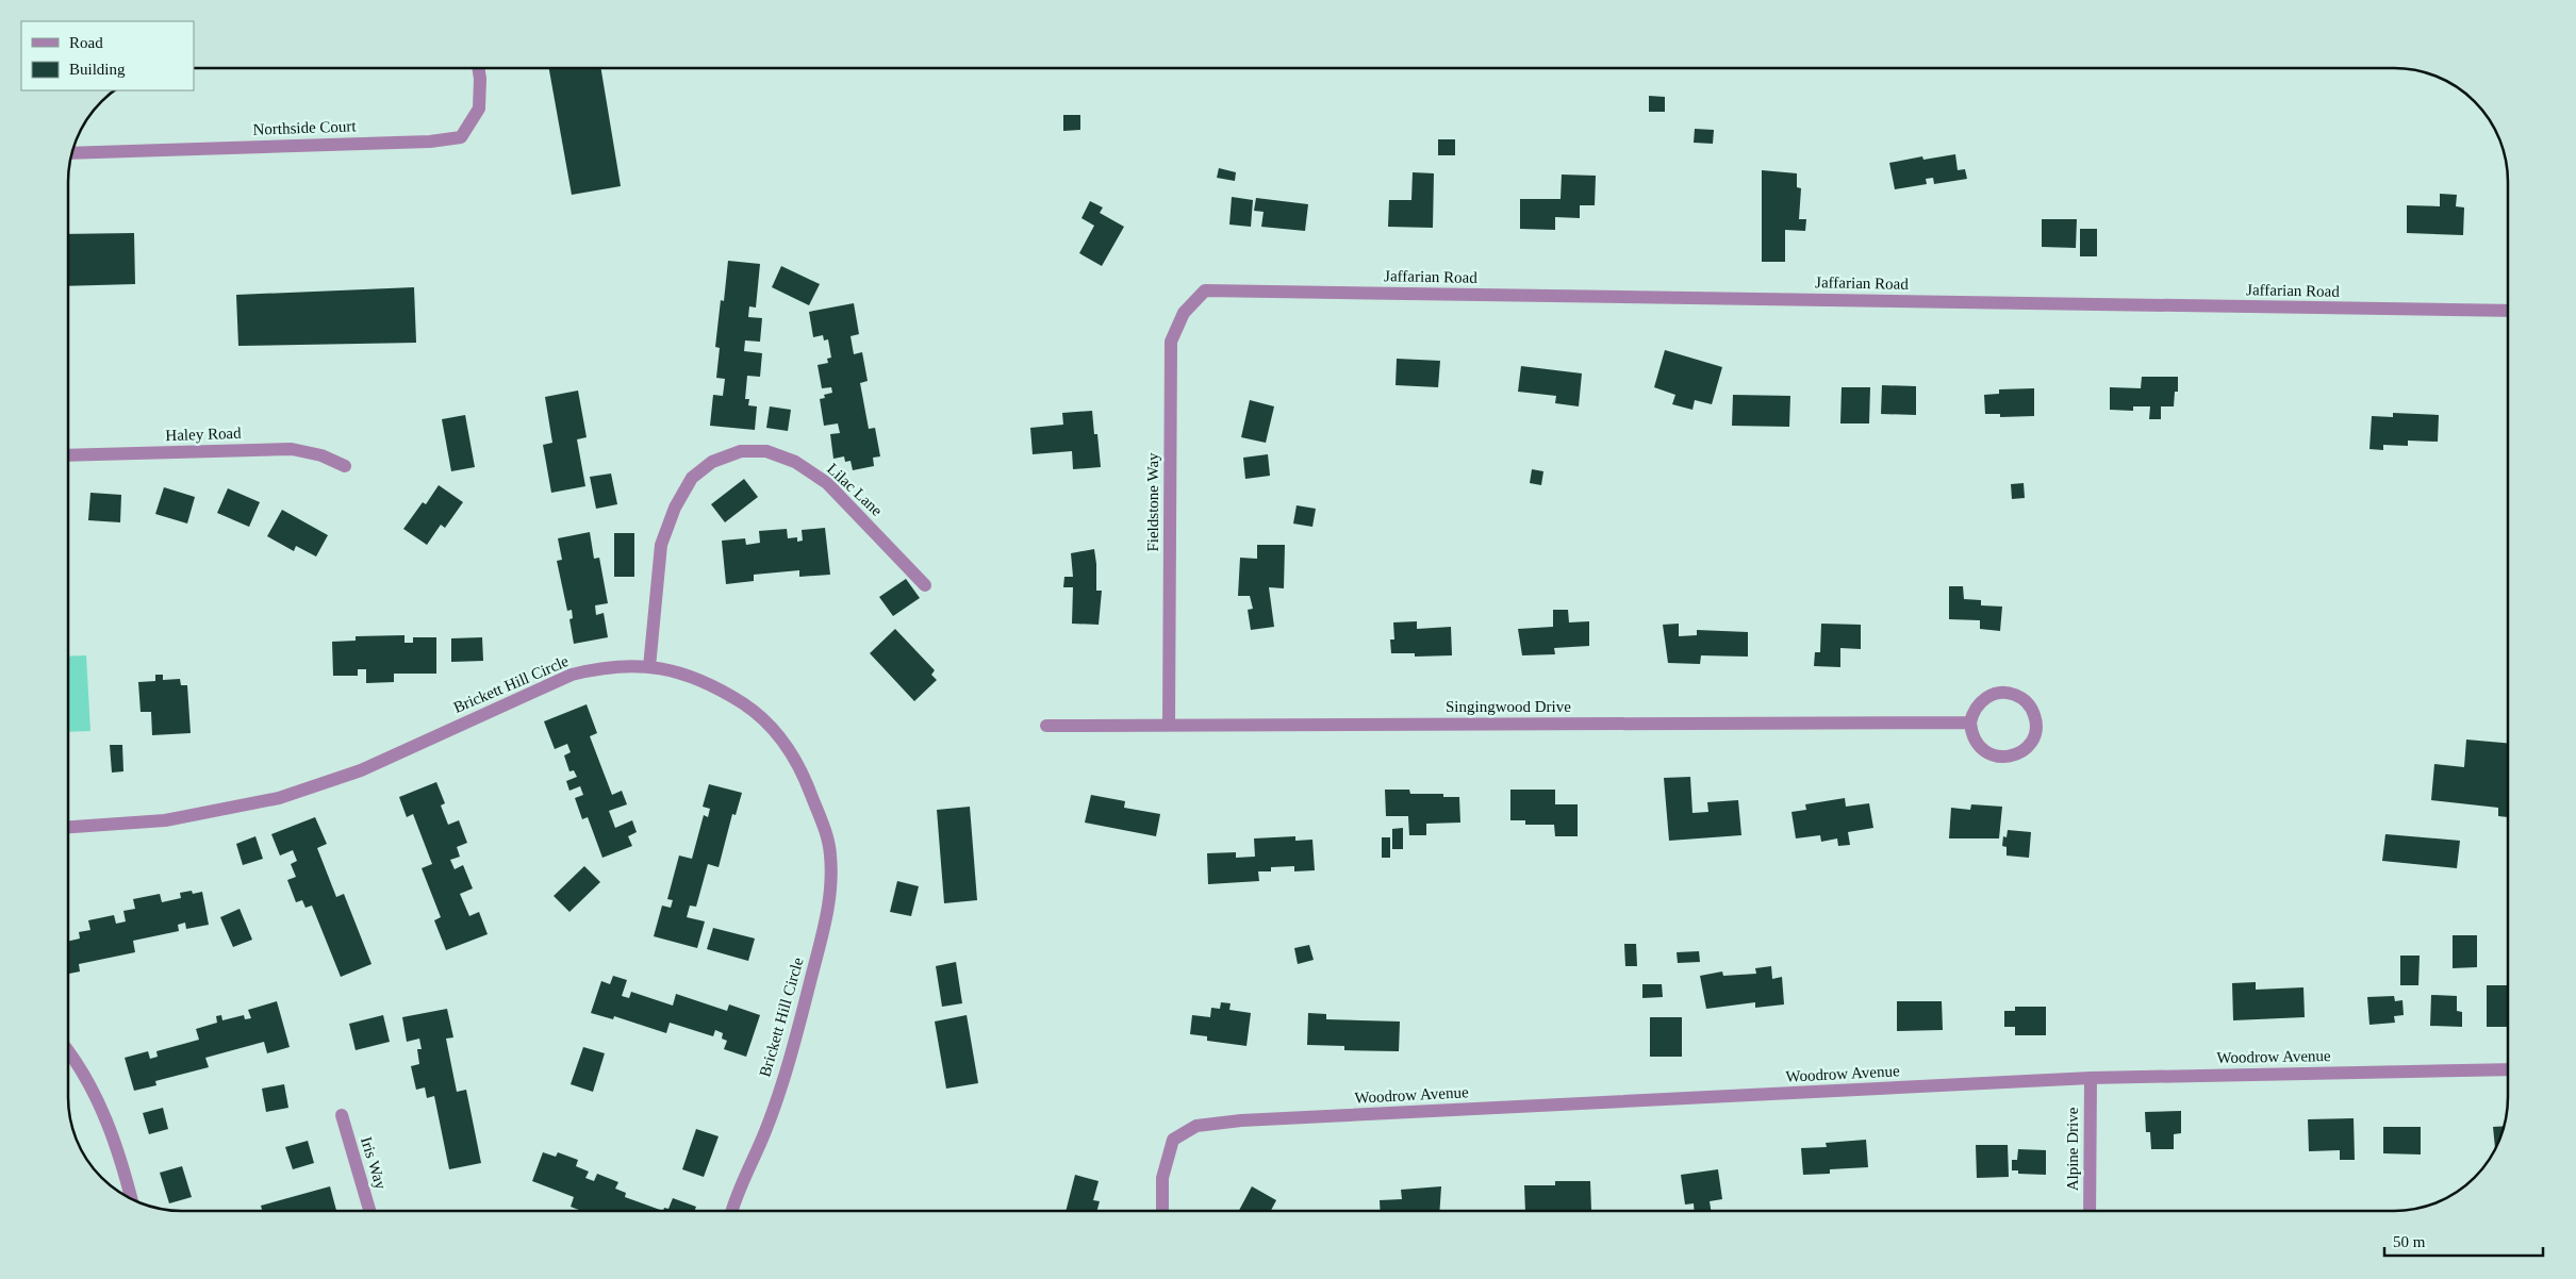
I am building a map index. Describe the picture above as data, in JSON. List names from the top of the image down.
{
  "streets": {
    "street": [
      "Northside Court",
      "Jaffarian Road",
      "Haley Road",
      "Lilac Lane",
      "Fieldstone Way",
      "Brickett Hill Circle",
      "Singingwood Drive",
      "Woodrow Avenue",
      "Alpine Drive",
      "Iris Way"
    ]
  },
  "crossings": [
    ["Jaffarian Road", "Fieldstone Way"],
    ["Lilac Lane", "Brickett Hill Circle"],
    ["Fieldstone Way", "Singingwood Drive"],
    ["Woodrow Avenue", "Alpine Drive"]
  ],
  "legend": ["Road", "Building"],
  "scale_bar": "50 m"
}
